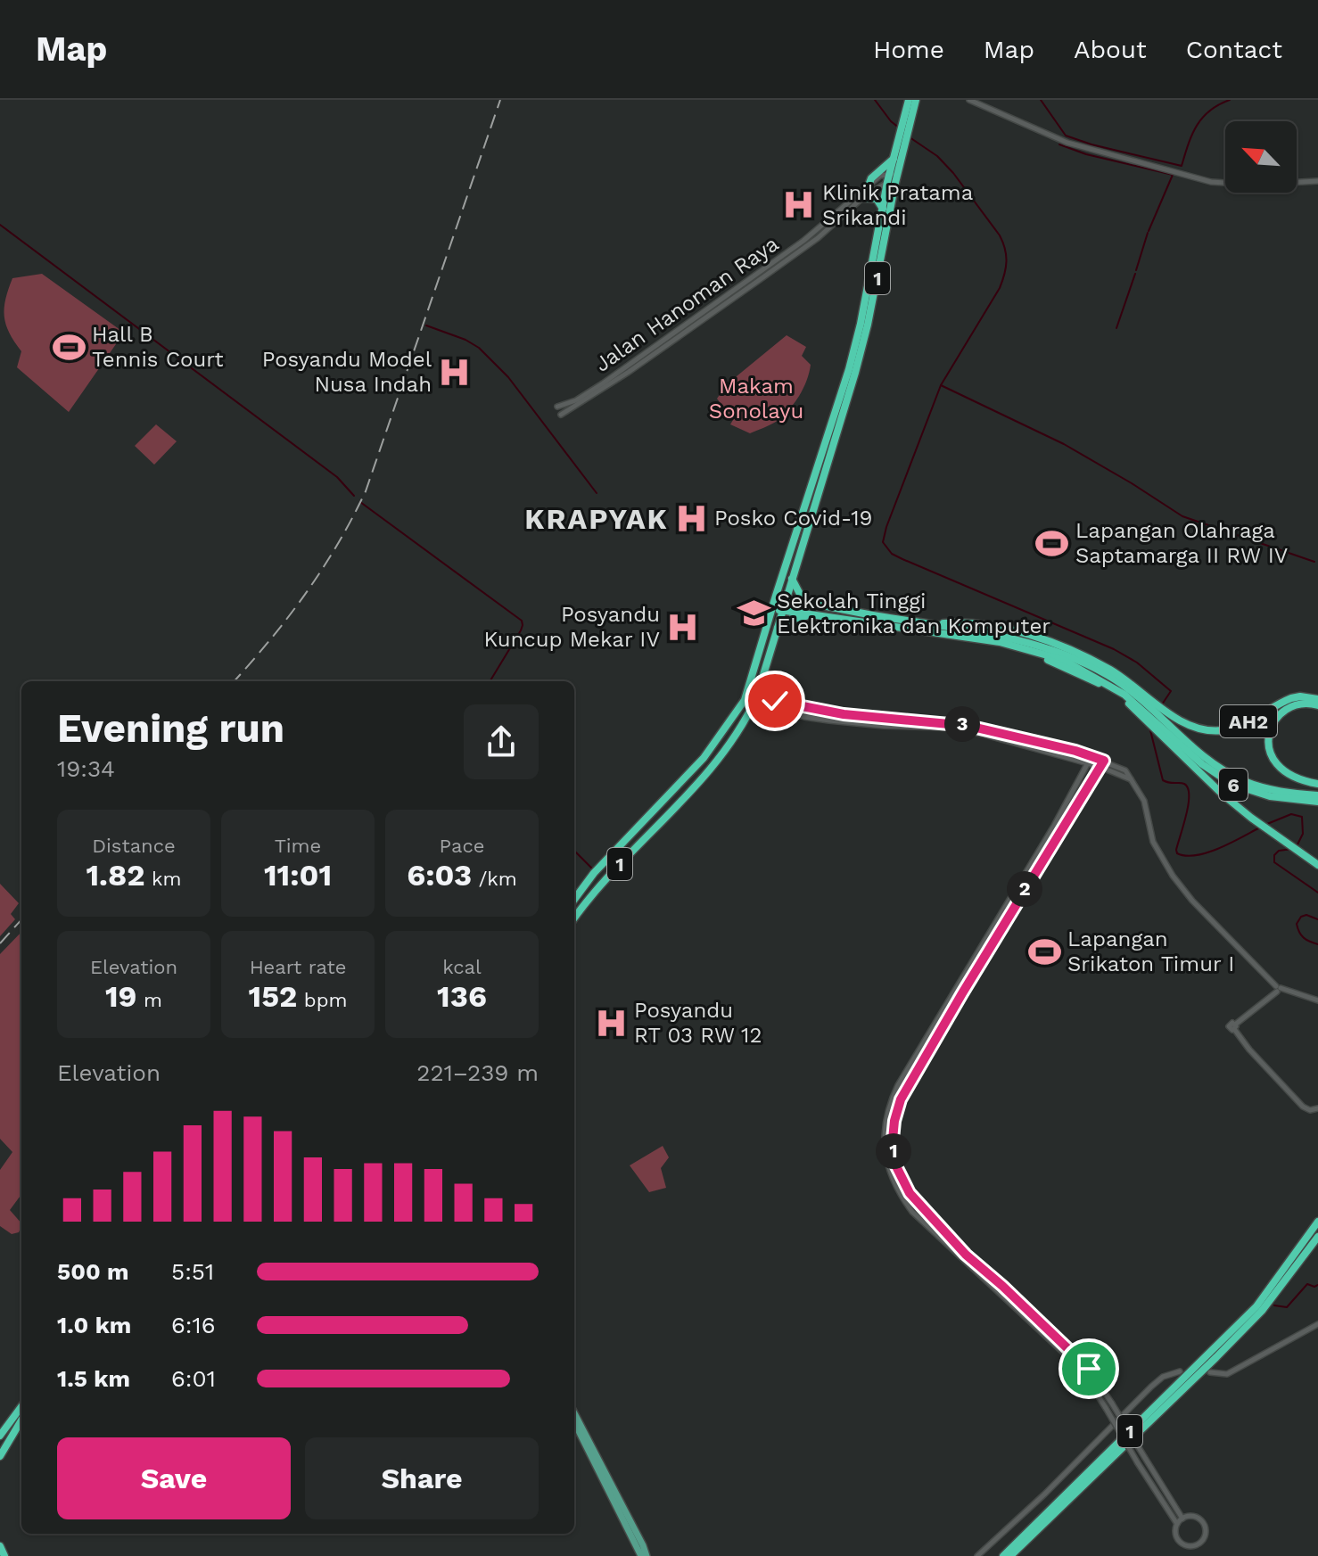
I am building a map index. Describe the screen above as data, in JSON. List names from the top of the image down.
{
  "streets": {
    "highway": ["1", "AH2", "6"],
    "street": ["Jalan Hanoman Raya"]
  },
  "crossings": [
    ["1", "Jalan Hanoman Raya"],
    ["1", "6"],
    ["AH2", "6"]
  ],
  "districts": ["KRAPYAK"],
  "parks": ["Makam Sonolayu"],
  "places": {
    "hospital": [
      "Klinik Pratama Srikandi",
      "Posyandu Model Nusa Indah",
      "Posko Covid-19",
      "Posyandu Kuncup Mekar IV",
      "Posyandu RT 03 RW 12"
    ],
    "sports": ["Hall B Tennis Court", "Lapangan Olahraga Saptamarga II RW IV", "Lapangan Srikaton Timur I"],
    "school or university": ["Sekolah Tinggi Elektronika dan Komputer"]
  },
  "north": "top left",
  "page": {
    "header": "Map",
    "nav": [
      "Home",
      "Map",
      "About",
      "Contact"
    ],
    "heading": ["Evening run", "19:34"],
    "pins": ["3", "2", "1"],
    "stats": [
      ["Distance", "1.82 km"],
      ["Time", "11:01"],
      ["Pace", "6:03 /km"],
      ["Elevation", "19 m"],
      ["Heart rate", "152 bpm"],
      ["kcal", "136"]
    ],
    "chart": ["Elevation", "221–239 m"],
    "list": [
      {
        "name": "500 m",
        "note": "5:51"
      },
      {
        "name": "1.0 km",
        "note": "6:16"
      },
      {
        "name": "1.5 km",
        "note": "6:01"
      }
    ],
    "buttons": ["Save", "Share"]
  }
}
